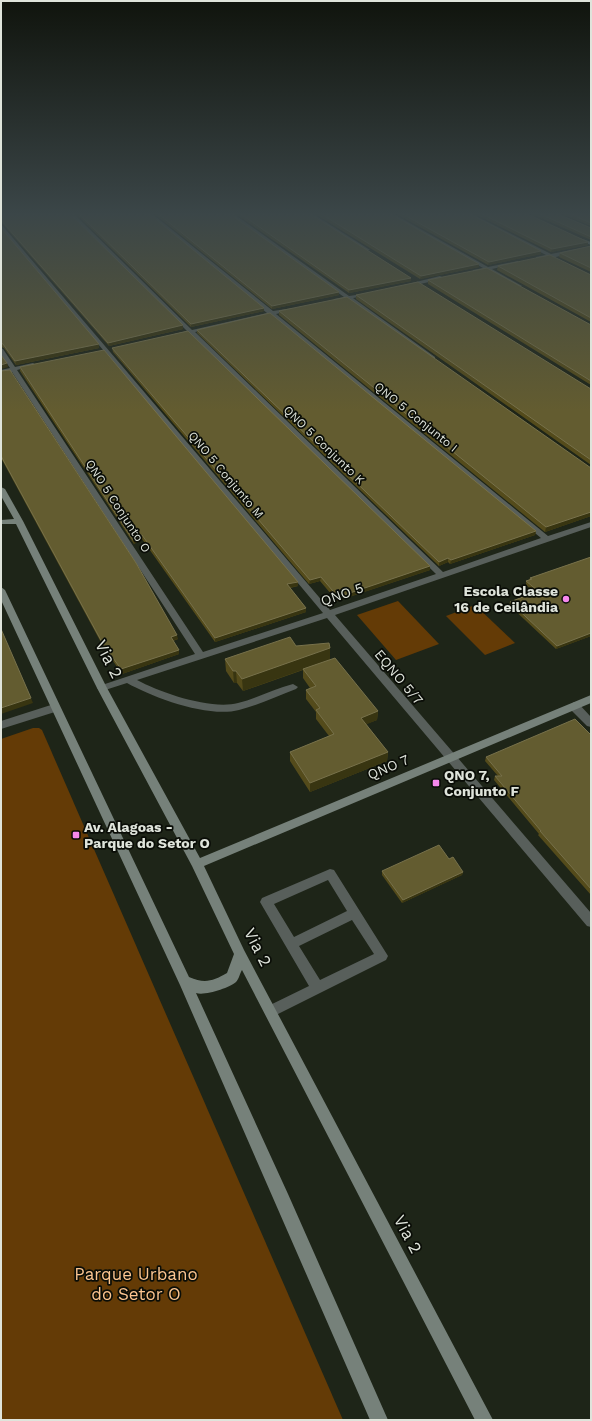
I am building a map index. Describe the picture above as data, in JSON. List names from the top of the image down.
{
  "streets": {
    "main road": ["Via 2", "QNO 7"],
    "street": [
      "QNO 5 Conjunto I",
      "QNO 5 Conjunto K",
      "QNO 5 Conjunto M",
      "QNO 5 Conjunto O",
      "QNO 5",
      "EQNO 5/7"
    ]
  },
  "crossings": [
    ["QNO 5 Conjunto I", "QNO 5"],
    ["QNO 5 Conjunto K", "QNO 5"],
    ["QNO 5 Conjunto M", "QNO 5"],
    ["QNO 5 Conjunto M", "EQNO 5/7"],
    ["QNO 5 Conjunto O", "QNO 5"],
    ["QNO 5", "Via 2"],
    ["QNO 5", "EQNO 5/7"],
    ["Via 2", "QNO 7"],
    ["EQNO 5/7", "QNO 7"]
  ],
  "parks": ["Parque Urbano do Setor O"],
  "places": {
    "other": ["Escola Classe 16 de Ceilândia"],
    "transit": ["QNO 7, Conjunto F", "Av. Alagoas - Parque do Setor O"]
  }
}
